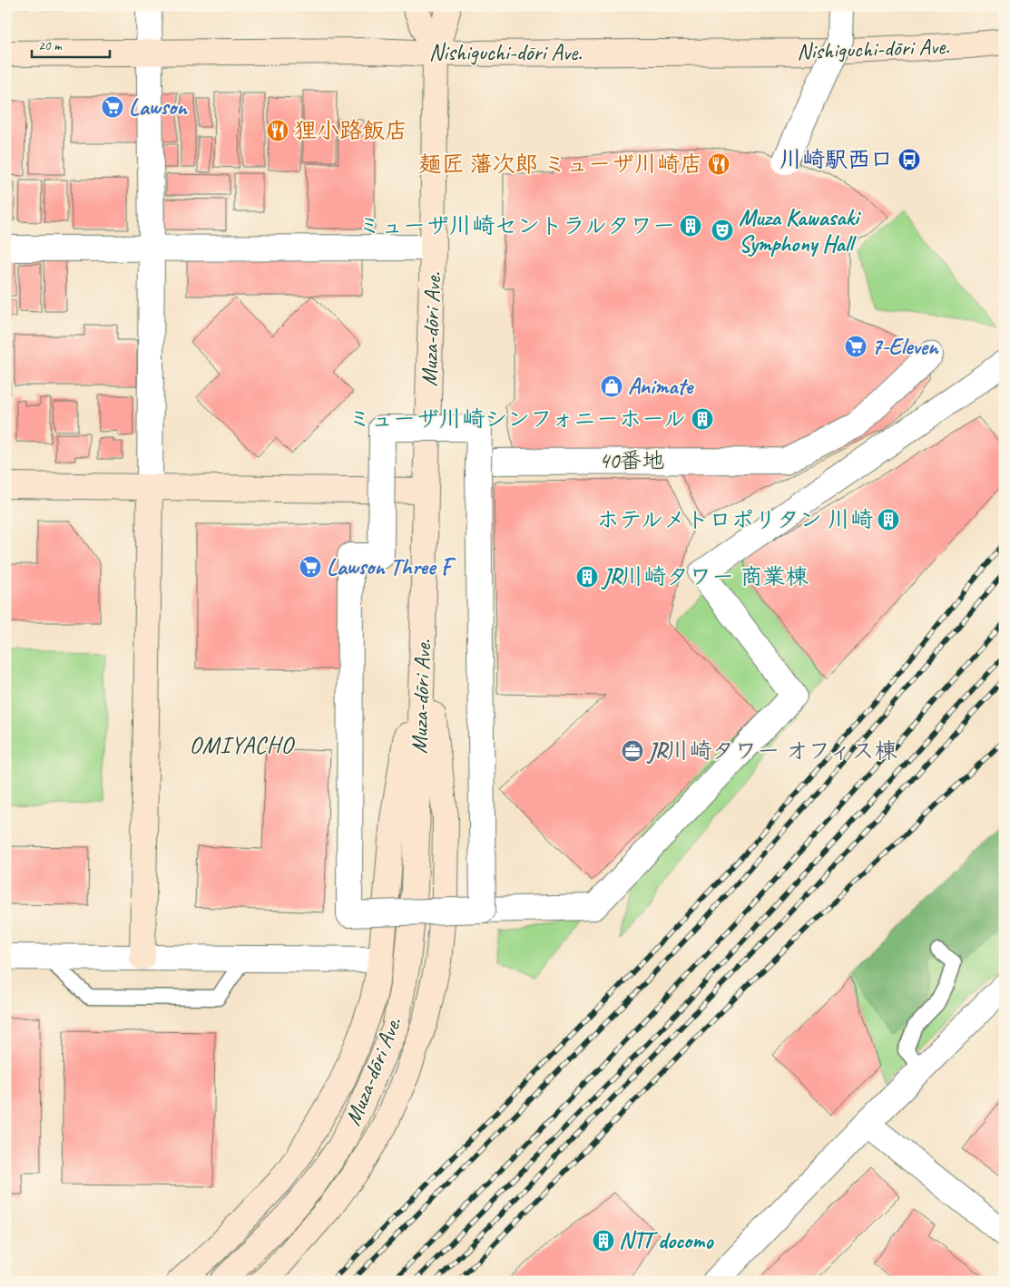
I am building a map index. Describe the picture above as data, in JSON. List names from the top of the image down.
{
  "streets": {
    "street": ["Nishiguchi-dōri Ave.", "Muza-dōri Ave.", "40番地"]
  },
  "crossings": [
    ["Nishiguchi-dōri Ave.", "Muza-dōri Ave."]
  ],
  "districts": ["OMIYACHO"],
  "places": {
    "supermarket": ["Lawson", "7-Eleven", "Lawson Three F"],
    "restaurant": ["狸小路飯店", "麺匠 藩次郎 ミューザ川崎店"],
    "bus stop": ["川崎駅西口"],
    "building": [
      "ミューザ川崎セントラルタワー",
      "ミューザ川崎シンフォニーホール",
      "ホテルメトロポリタン 川崎",
      "JR川崎タワー 商業棟",
      "NTT docomo"
    ],
    "theatre": ["Muza Kawasaki Symphony Hall"],
    "shop": ["Animate"],
    "office": ["JR川崎タワー オフィス棟"]
  },
  "scale_bar": "20 m"
}
